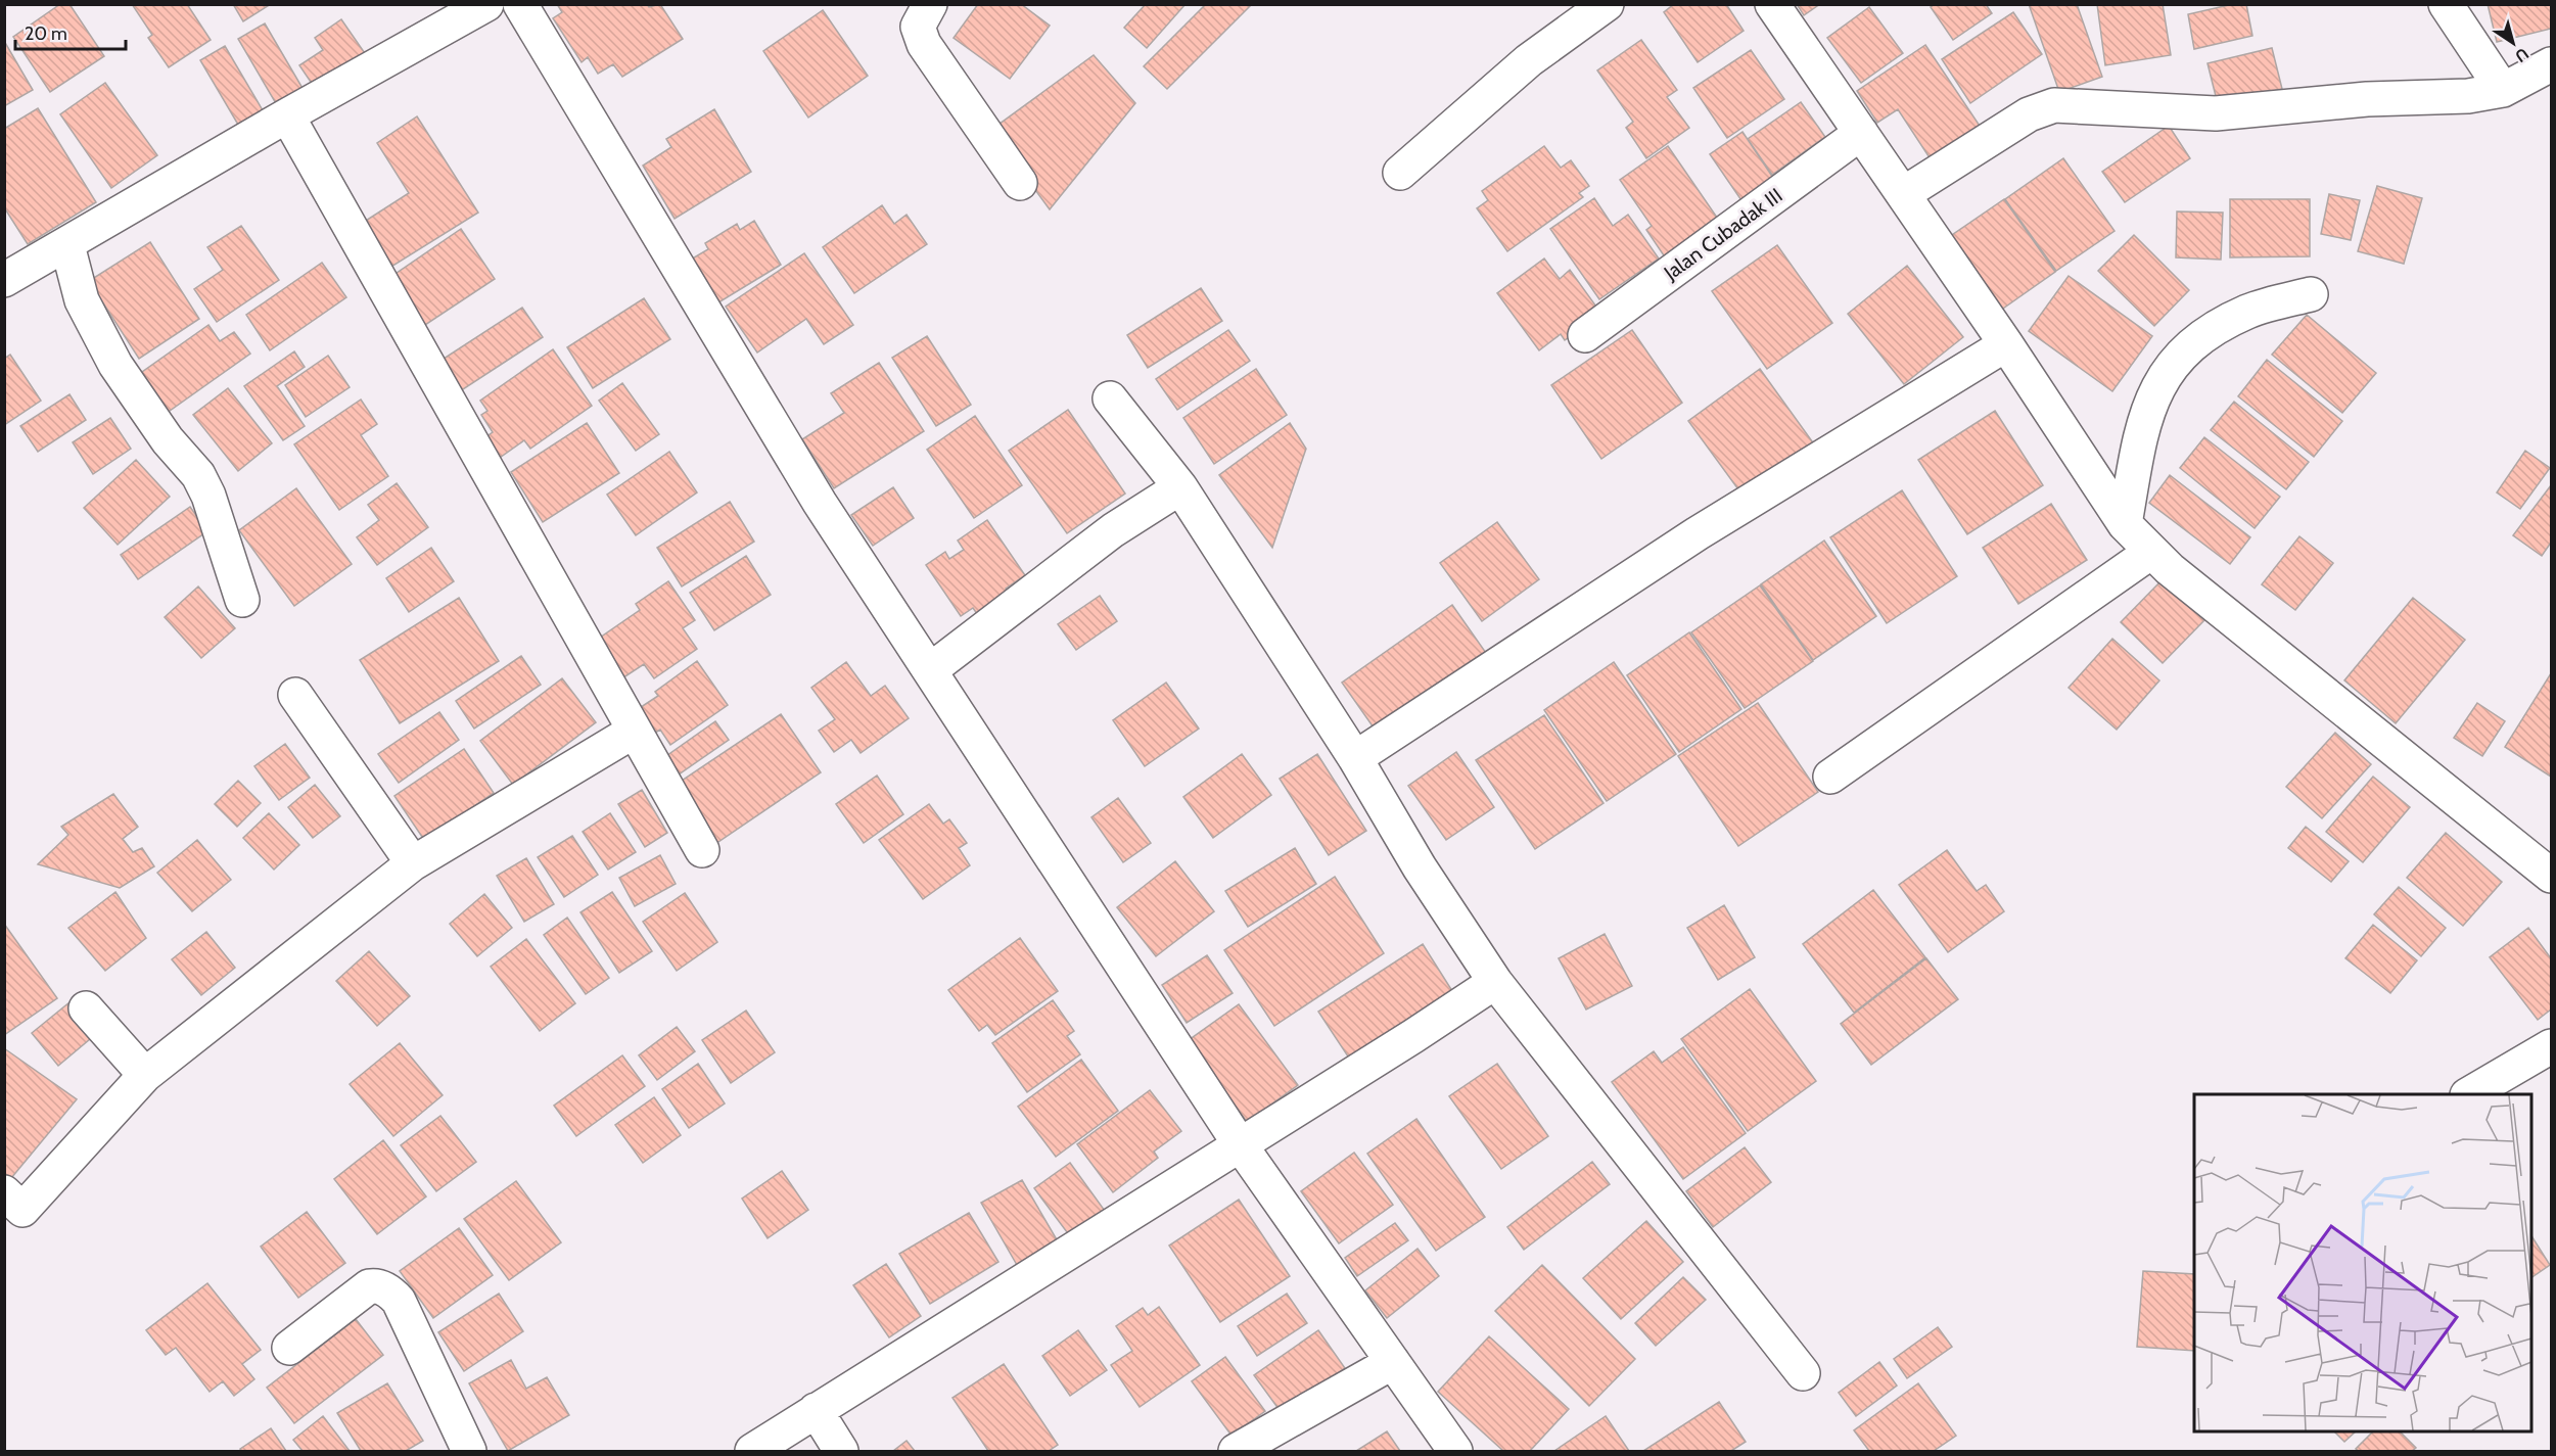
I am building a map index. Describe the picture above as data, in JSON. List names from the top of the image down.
{
  "streets": {
    "street": ["Jalan Cubadak III"]
  },
  "scale_bar": "20 m",
  "north": "bottom right"
}
